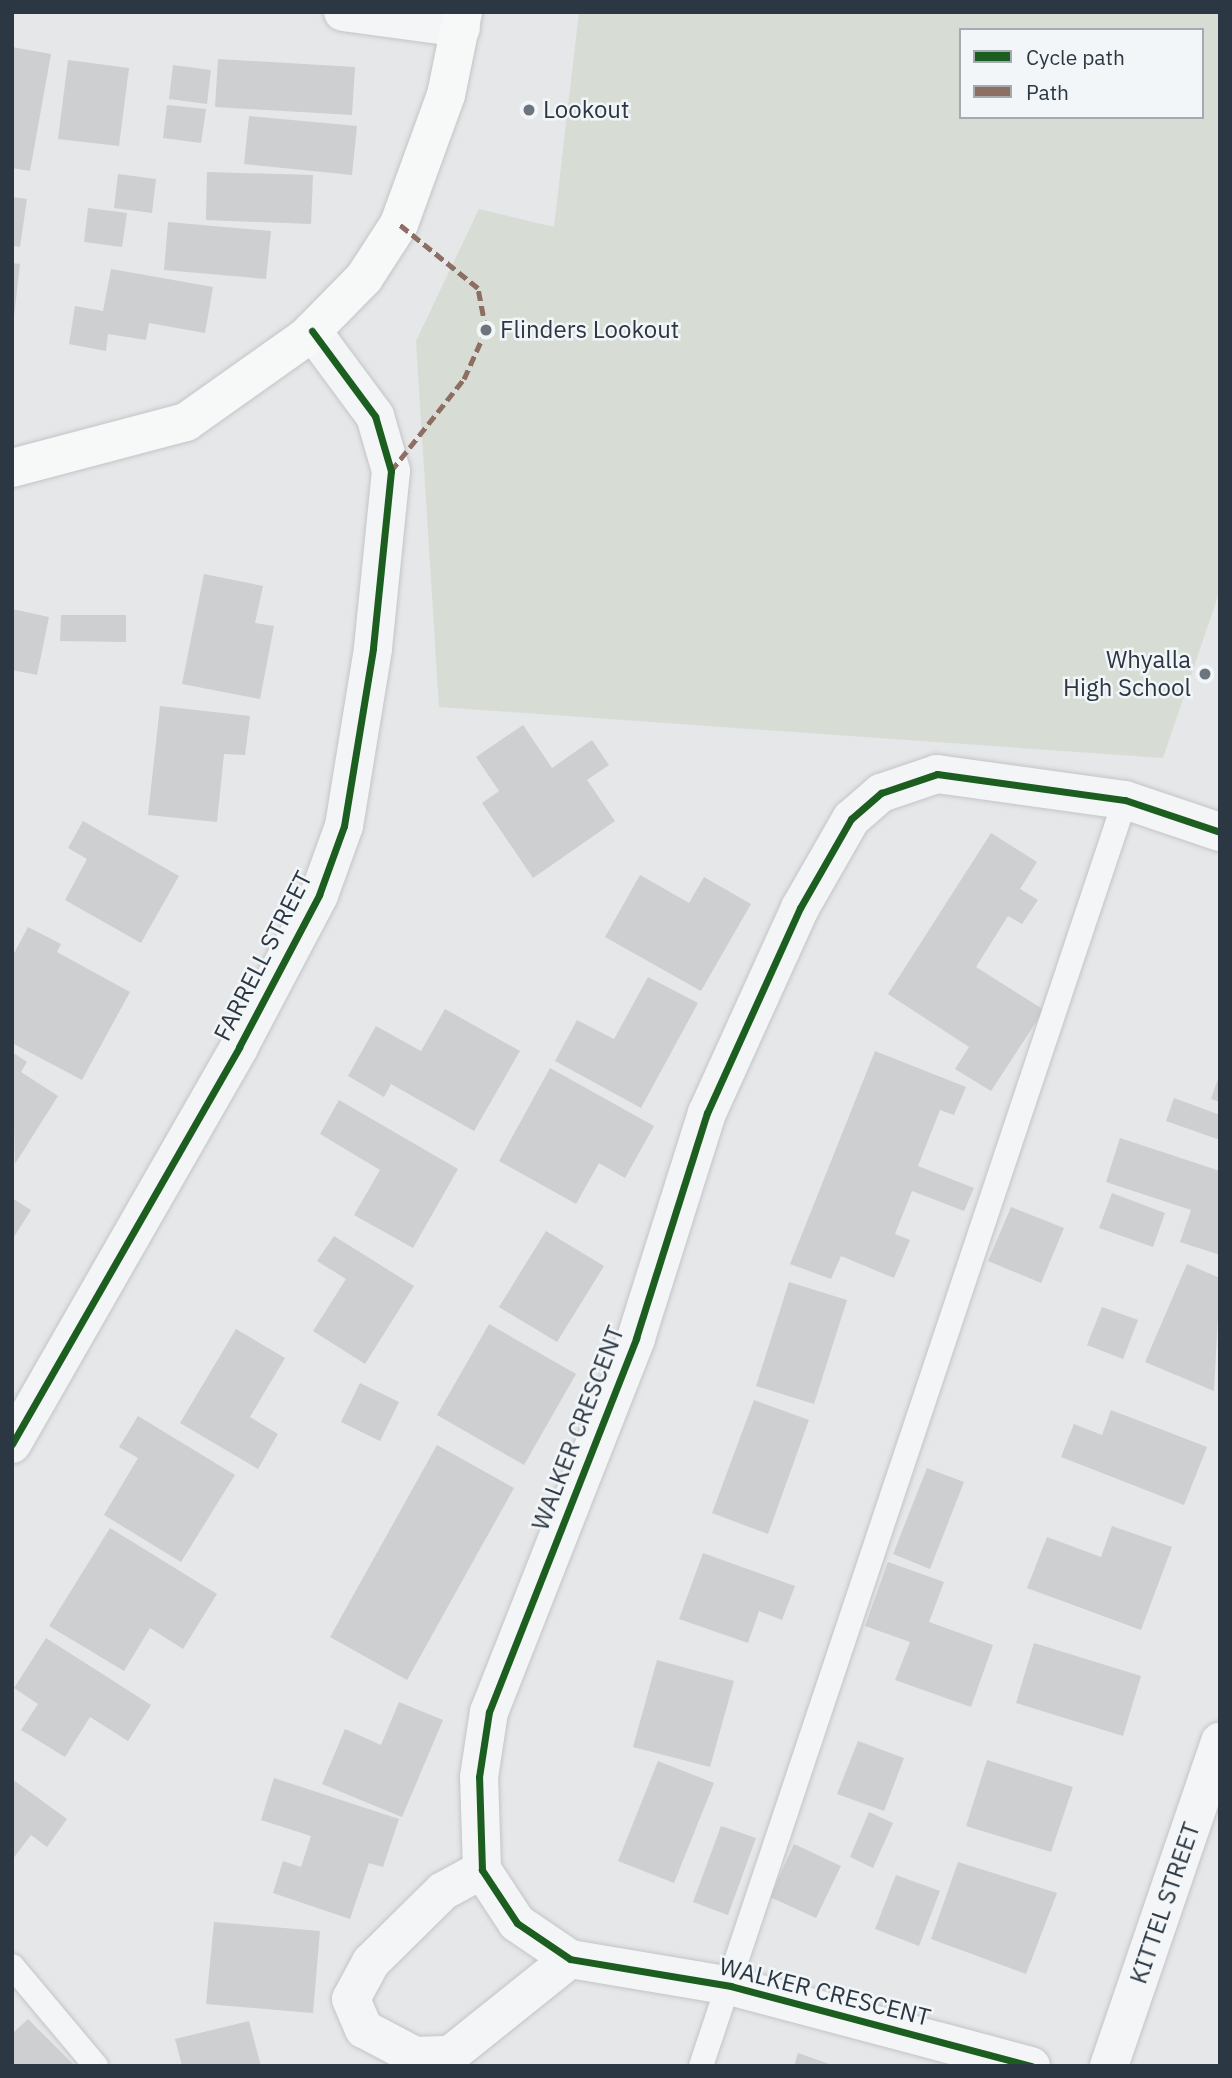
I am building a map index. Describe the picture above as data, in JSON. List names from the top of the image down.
{
  "streets": {
    "street": ["FARRELL STREET", "WALKER CRESCENT", "KITTEL STREET"]
  },
  "places": ["Lookout", "Flinders Lookout", "Whyalla High School"],
  "legend": ["Cycle path", "Path"]
}
